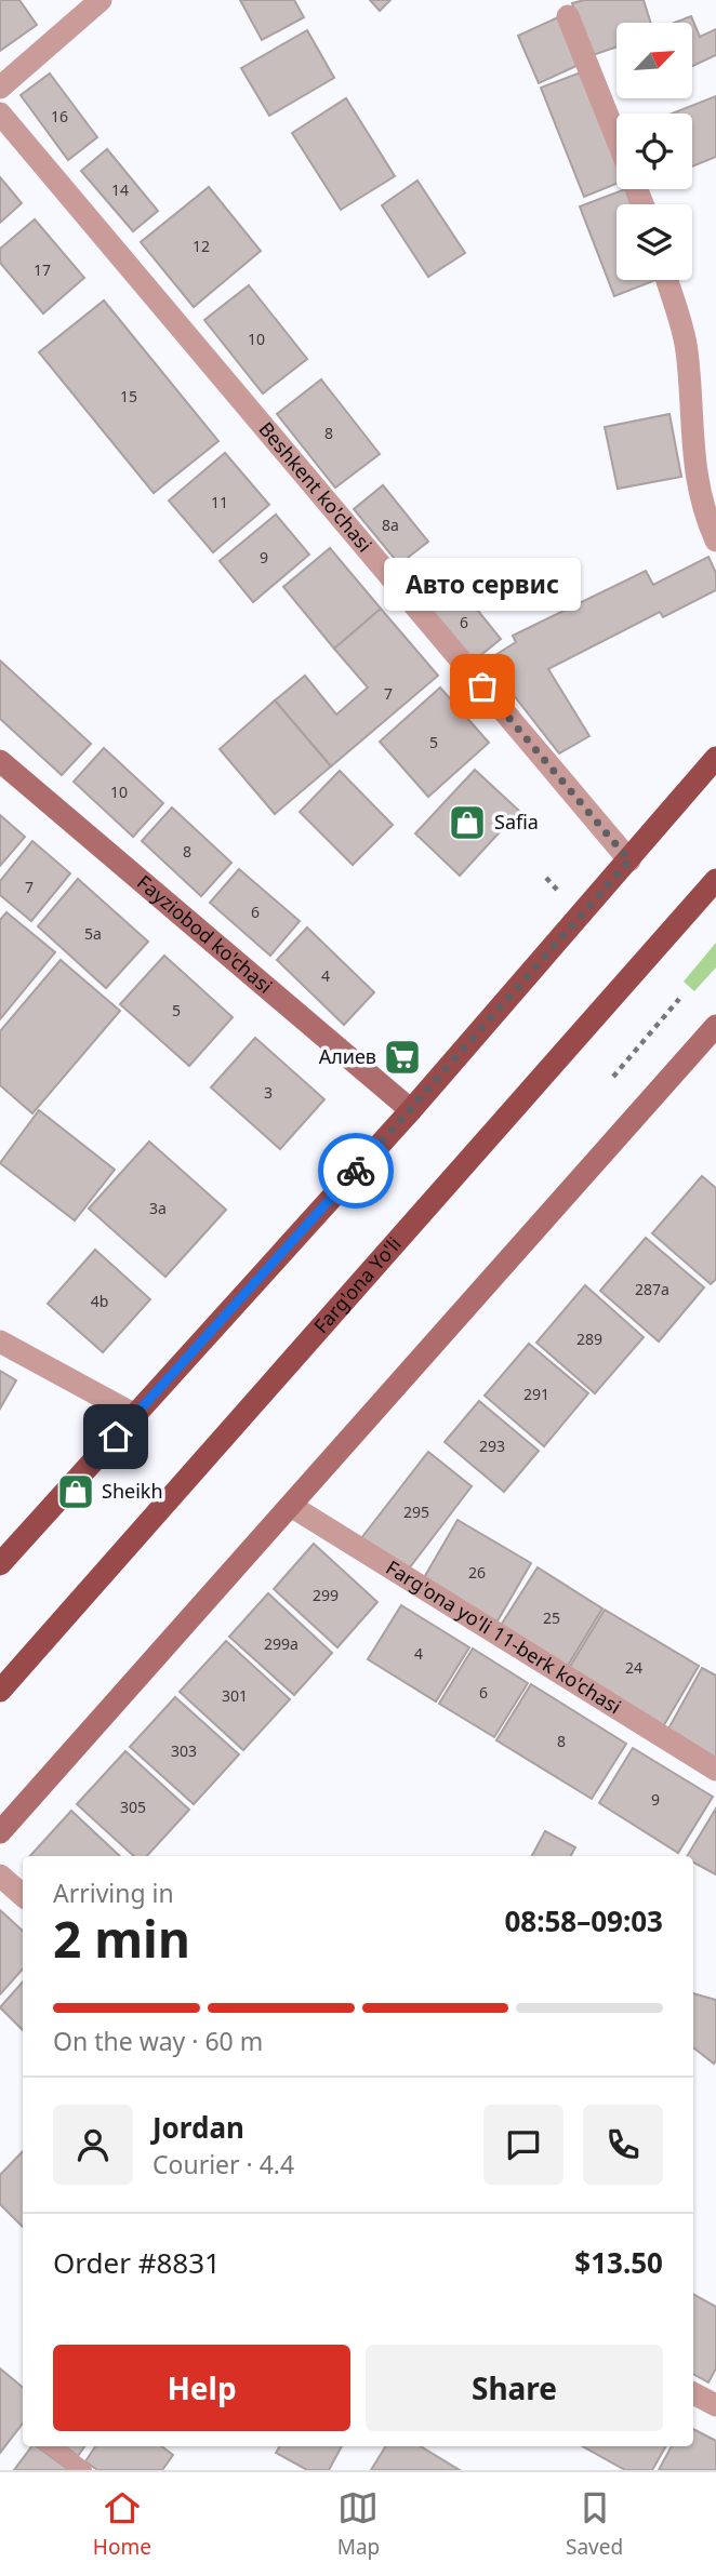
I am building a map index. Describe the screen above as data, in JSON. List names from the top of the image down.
{
  "streets": {
    "main road": ["Farg'ona Yo'li"],
    "street": ["Beshkent ko'chasi", "Fayziobod ko'chasi", "Farg'ona yo'li 11-berk ko'chasi"]
  },
  "places": {
    "other": ["Авто сервис"],
    "shop": ["Safia", "Sheikh"],
    "supermarket": ["Алиев"]
  },
  "house_numbers": [
    "16",
    "14",
    "12",
    "17",
    "10",
    "15",
    "8",
    "11",
    "8a",
    "9",
    "6",
    "7",
    "5",
    "10",
    "8",
    "7",
    "6",
    "5a",
    "4",
    "5",
    "3",
    "3a",
    "287a",
    "4b",
    "289",
    "291",
    "293",
    "295",
    "26",
    "299",
    "25",
    "299a",
    "4",
    "24",
    "6",
    "301",
    "8",
    "303",
    "9",
    "305"
  ],
  "north": "top right",
  "page": {
    "bubble": "Авто сервис",
    "heading": ["2 min", "Arriving in", "08:58–09:03"],
    "panel": [
      "Jordan",
      "Courier · 4.4",
      "Order #8831",
      "$13.50"
    ],
    "bar": "On the way · 60 m",
    "buttons": ["Help", "Share"],
    "tabs": ["Home", "Map", "Saved"]
  }
}
